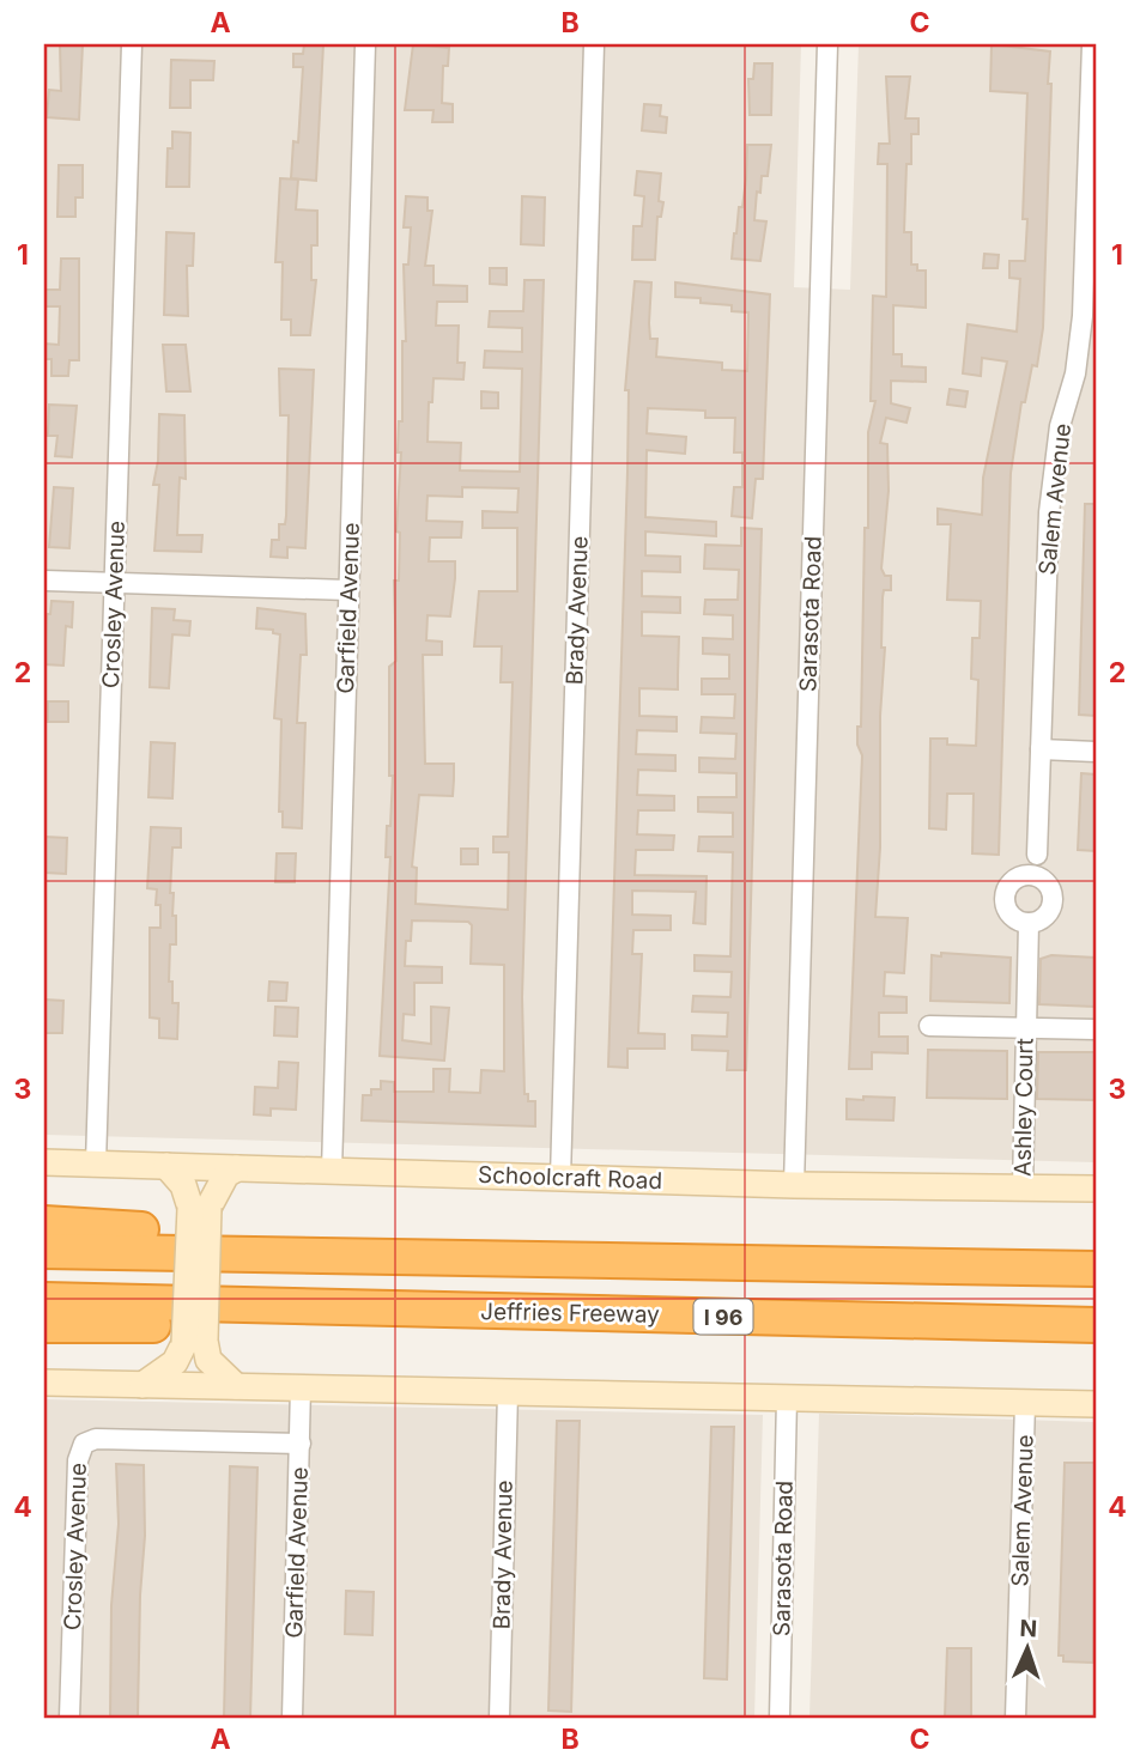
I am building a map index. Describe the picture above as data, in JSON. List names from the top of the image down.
{
  "streets": {
    "highway": ["Jeffries Freeway", "I 96"],
    "main road": ["Schoolcraft Road"],
    "street": [
      "Salem Avenue",
      "Crosley Avenue",
      "Garfield Avenue",
      "Brady Avenue",
      "Sarasota Road",
      "Ashley Court"
    ]
  },
  "crossings": [
    ["Crosley Avenue", "Garfield Avenue"],
    ["Crosley Avenue", "Schoolcraft Road"],
    ["Garfield Avenue", "Schoolcraft Road"],
    ["Brady Avenue", "Schoolcraft Road"],
    ["Sarasota Road", "Schoolcraft Road"],
    ["Ashley Court", "Schoolcraft Road"]
  ],
  "north": "top",
  "grid": {
    "columns": ["A", "B", "C"],
    "rows": [
      "1",
      "2",
      "3",
      "4"
    ]
  }
}
